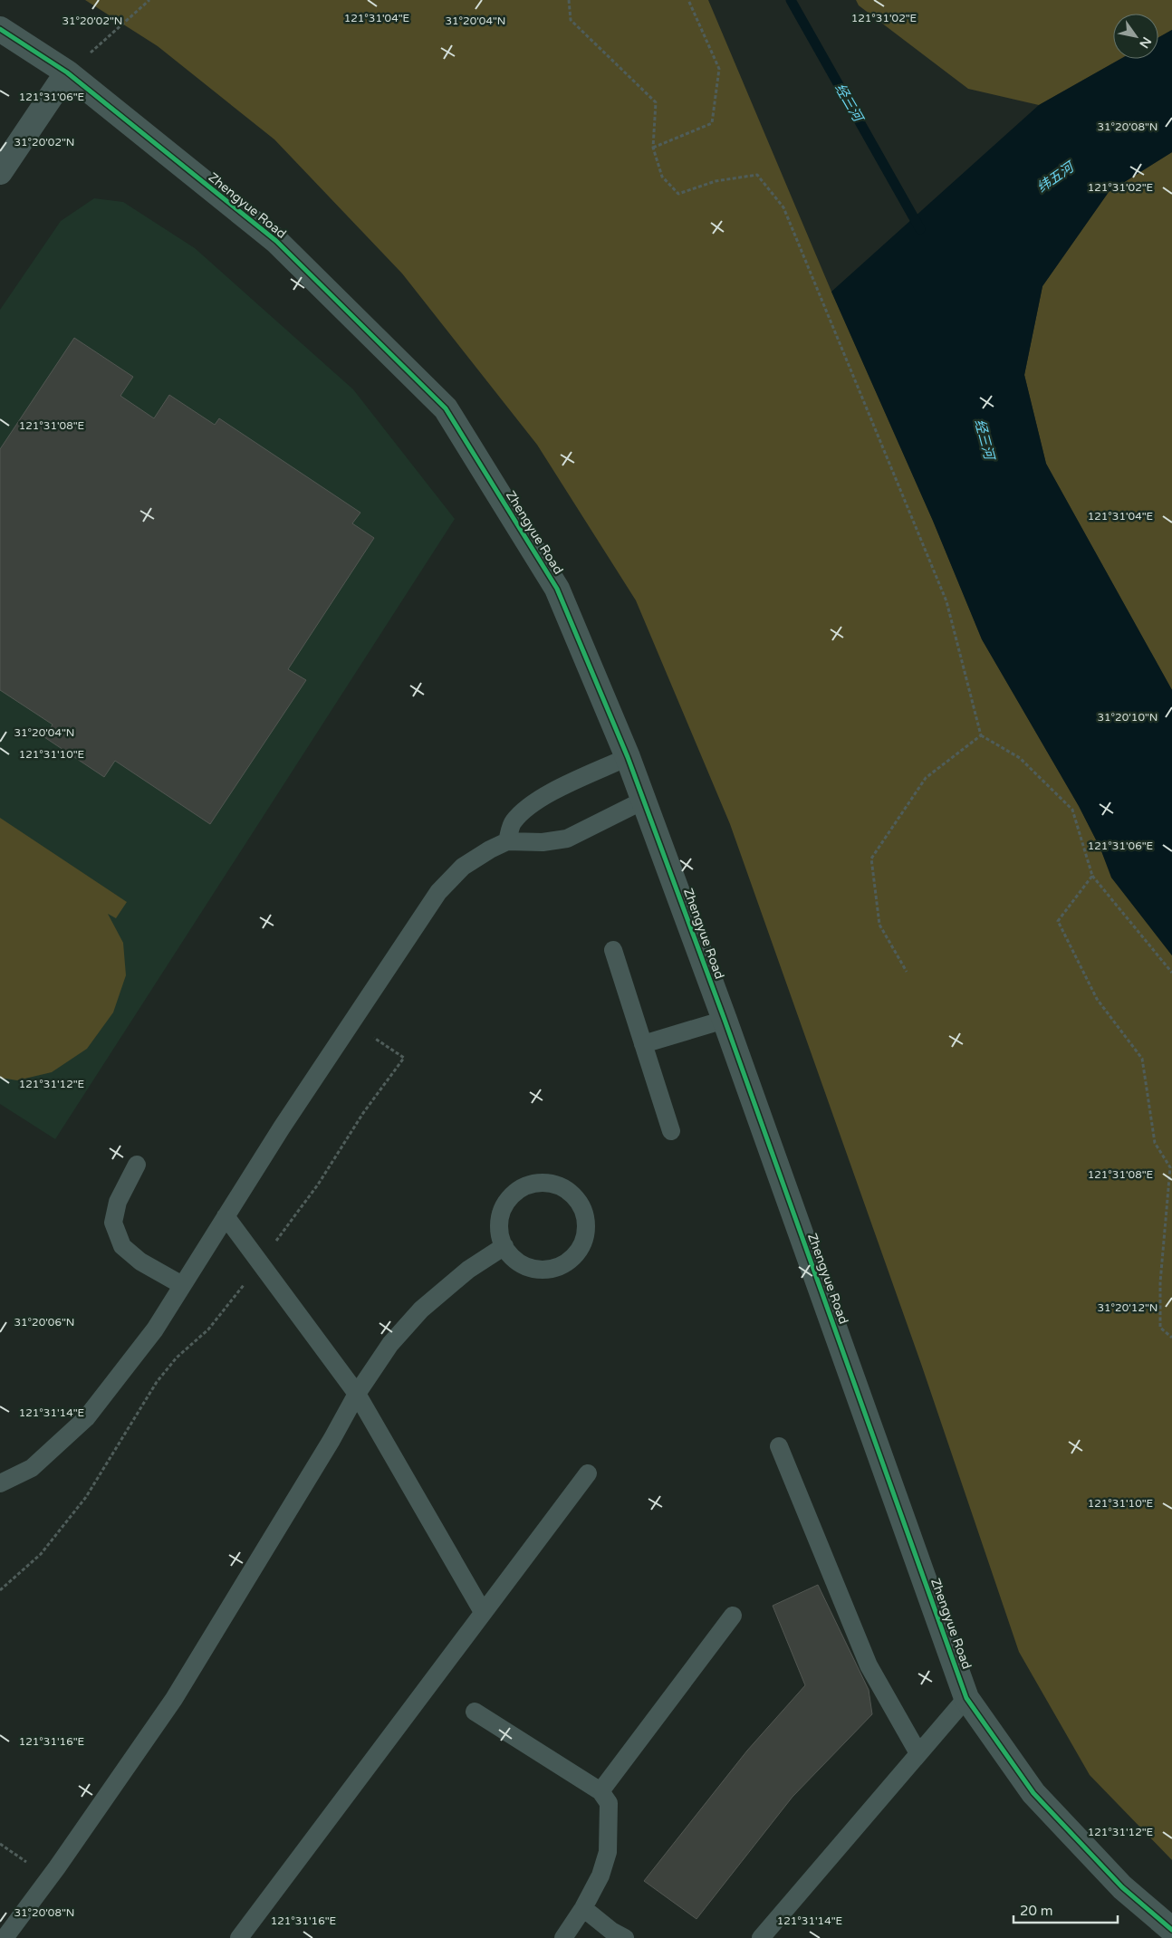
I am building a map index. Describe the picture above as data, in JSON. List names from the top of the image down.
{
  "streets": {
    "street": ["Zhengyue Road"]
  },
  "water": ["经三河", "纬五河"],
  "scale_bar": "20 m",
  "north": "bottom right",
  "coordinates": [
    "121°31'04\"E",
    "121°31'02\"E",
    "31°20'02\"N",
    "31°20'04\"N",
    "121°31'06\"E",
    "31°20'08\"N",
    "121°31'08\"E",
    "31°20'10\"N",
    "121°31'10\"E",
    "121°31'12\"E",
    "31°20'12\"N",
    "31°20'06\"N",
    "121°31'14\"E",
    "121°31'16\"E"
  ]
}
